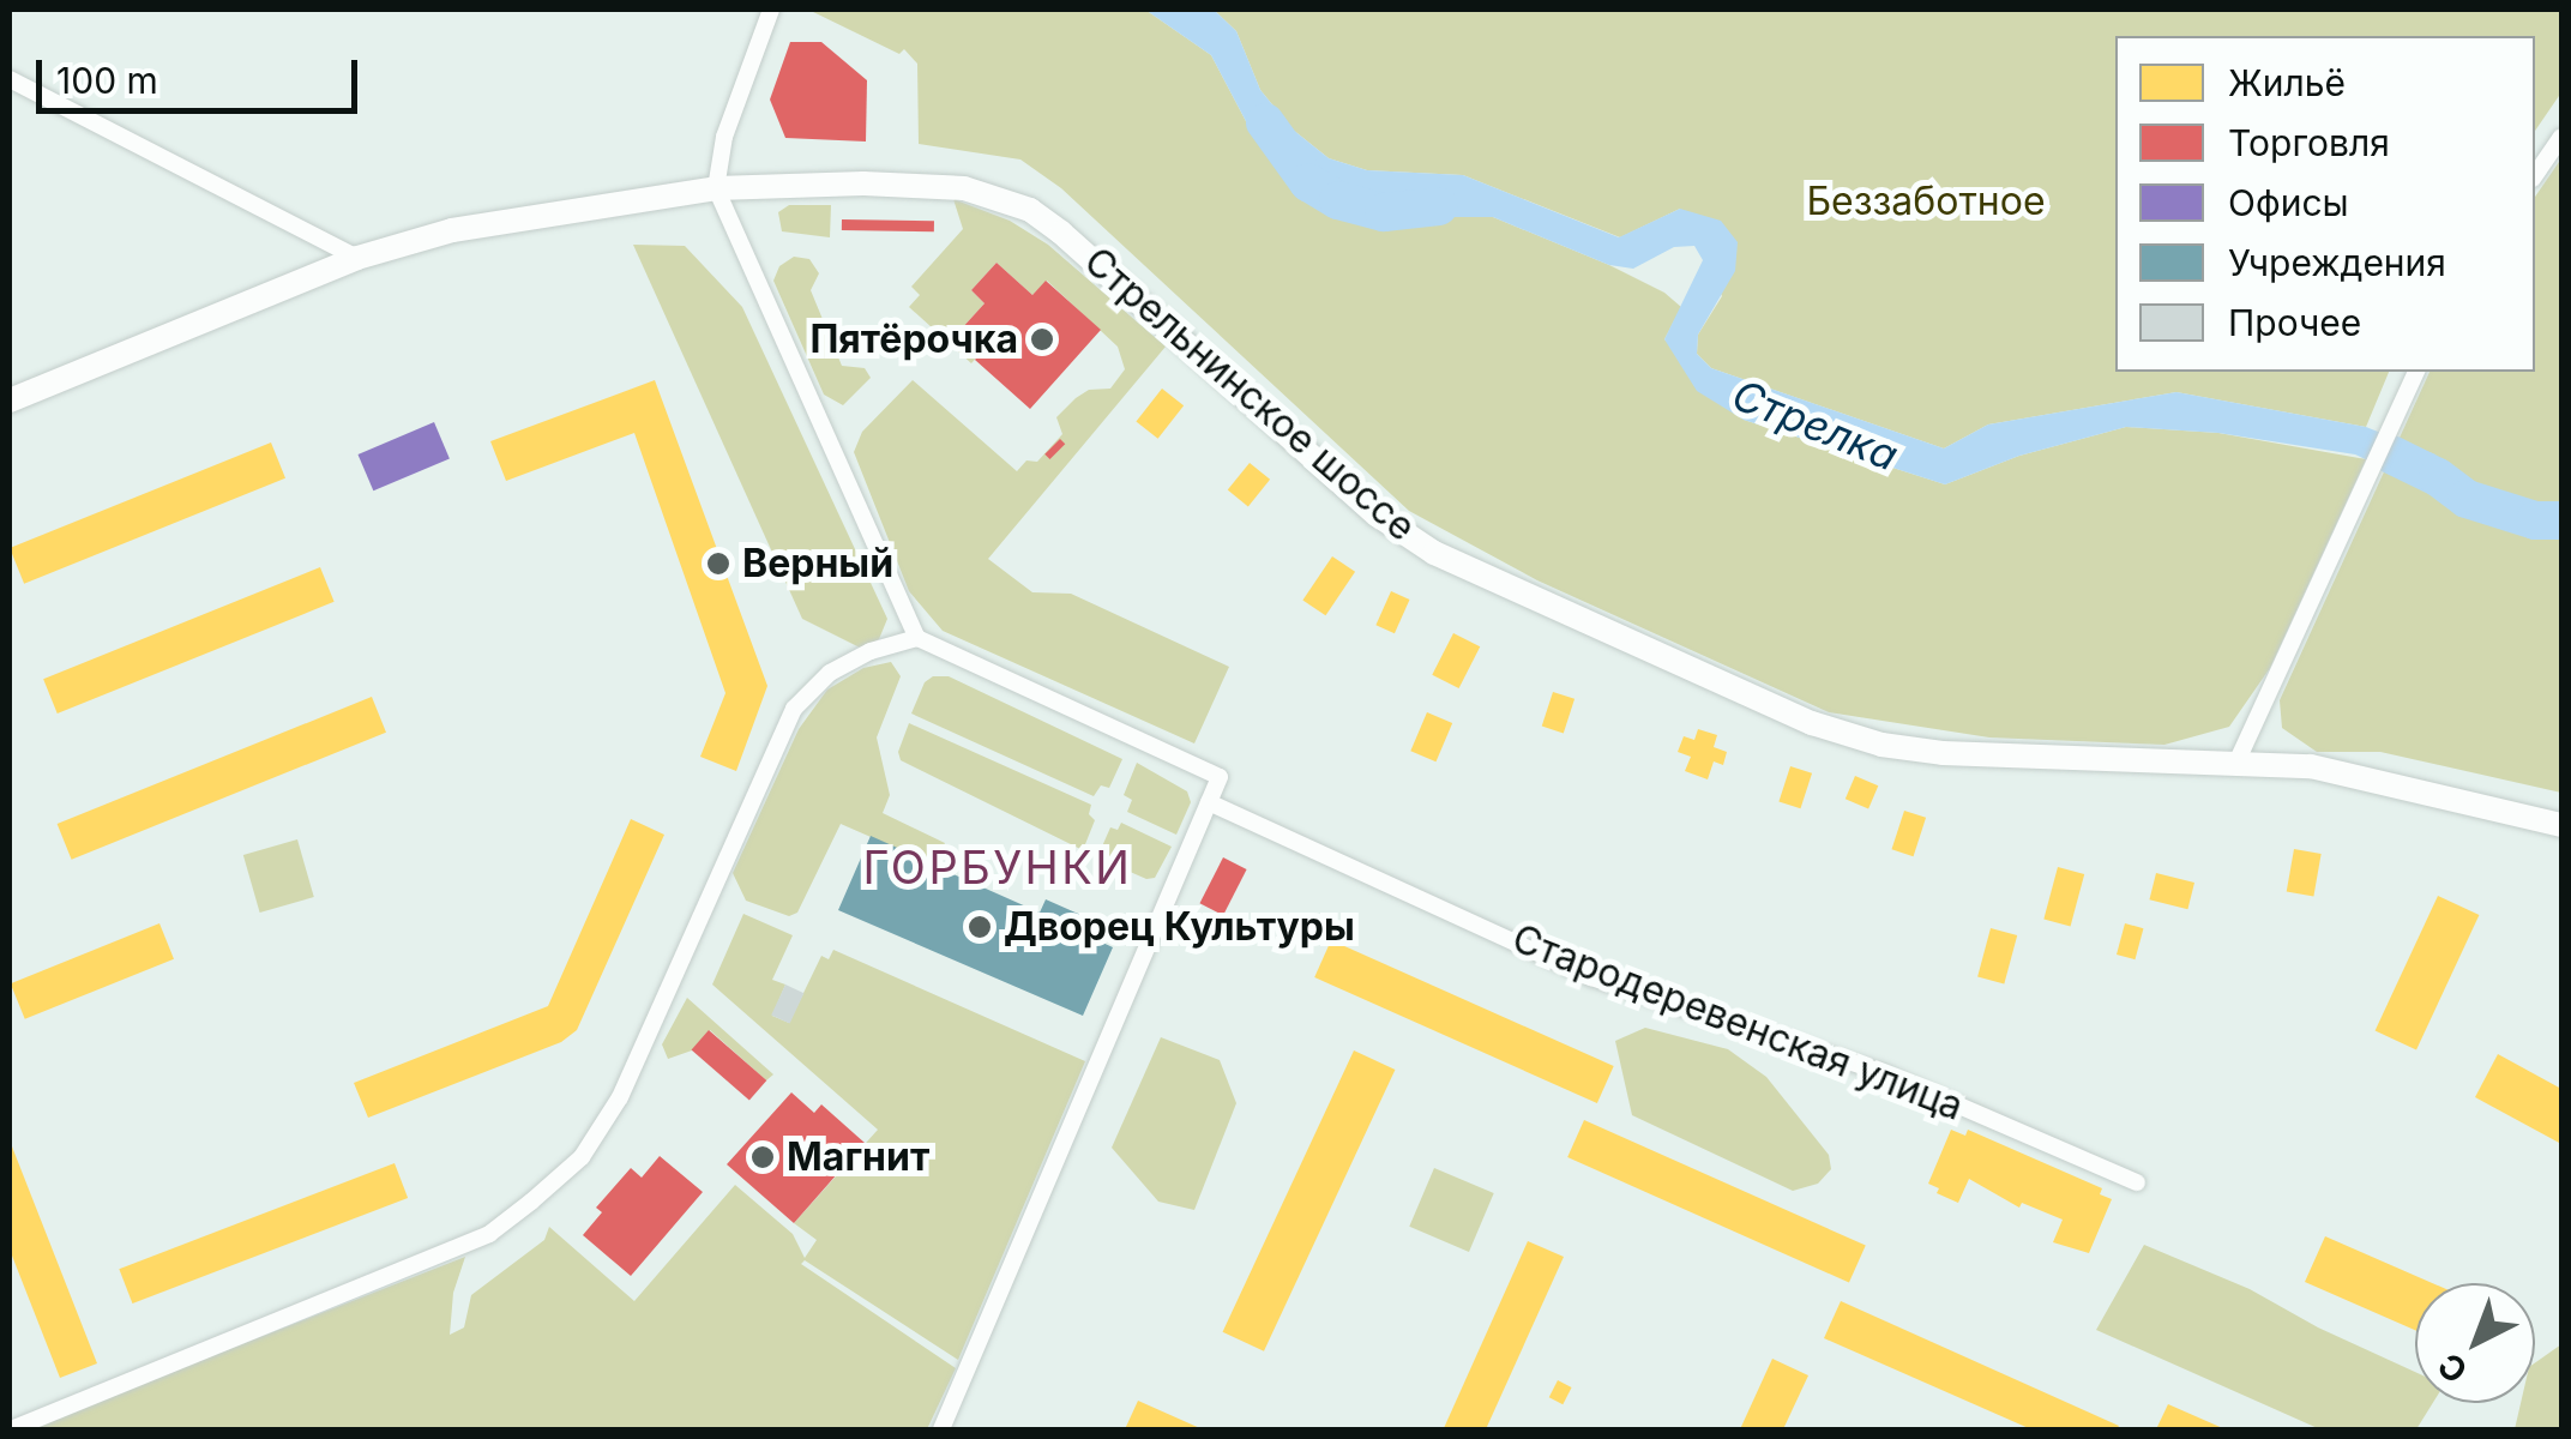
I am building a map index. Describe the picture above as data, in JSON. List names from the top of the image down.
{
  "streets": {
    "main road": ["Стрельнинское шоссе"],
    "street": ["Стародеревенская улица"]
  },
  "districts": ["ГОРБУНКИ"],
  "water": ["Стрелка"],
  "parks": ["Беззаботное"],
  "places": [
    "Пятёрочка",
    "Верный",
    "Дворец Культуры",
    "Магнит"
  ],
  "legend": [
    "Жильё",
    "Торговля",
    "Офисы",
    "Учреждения",
    "Прочее"
  ],
  "scale_bar": "100 m",
  "north": "bottom left"
}
